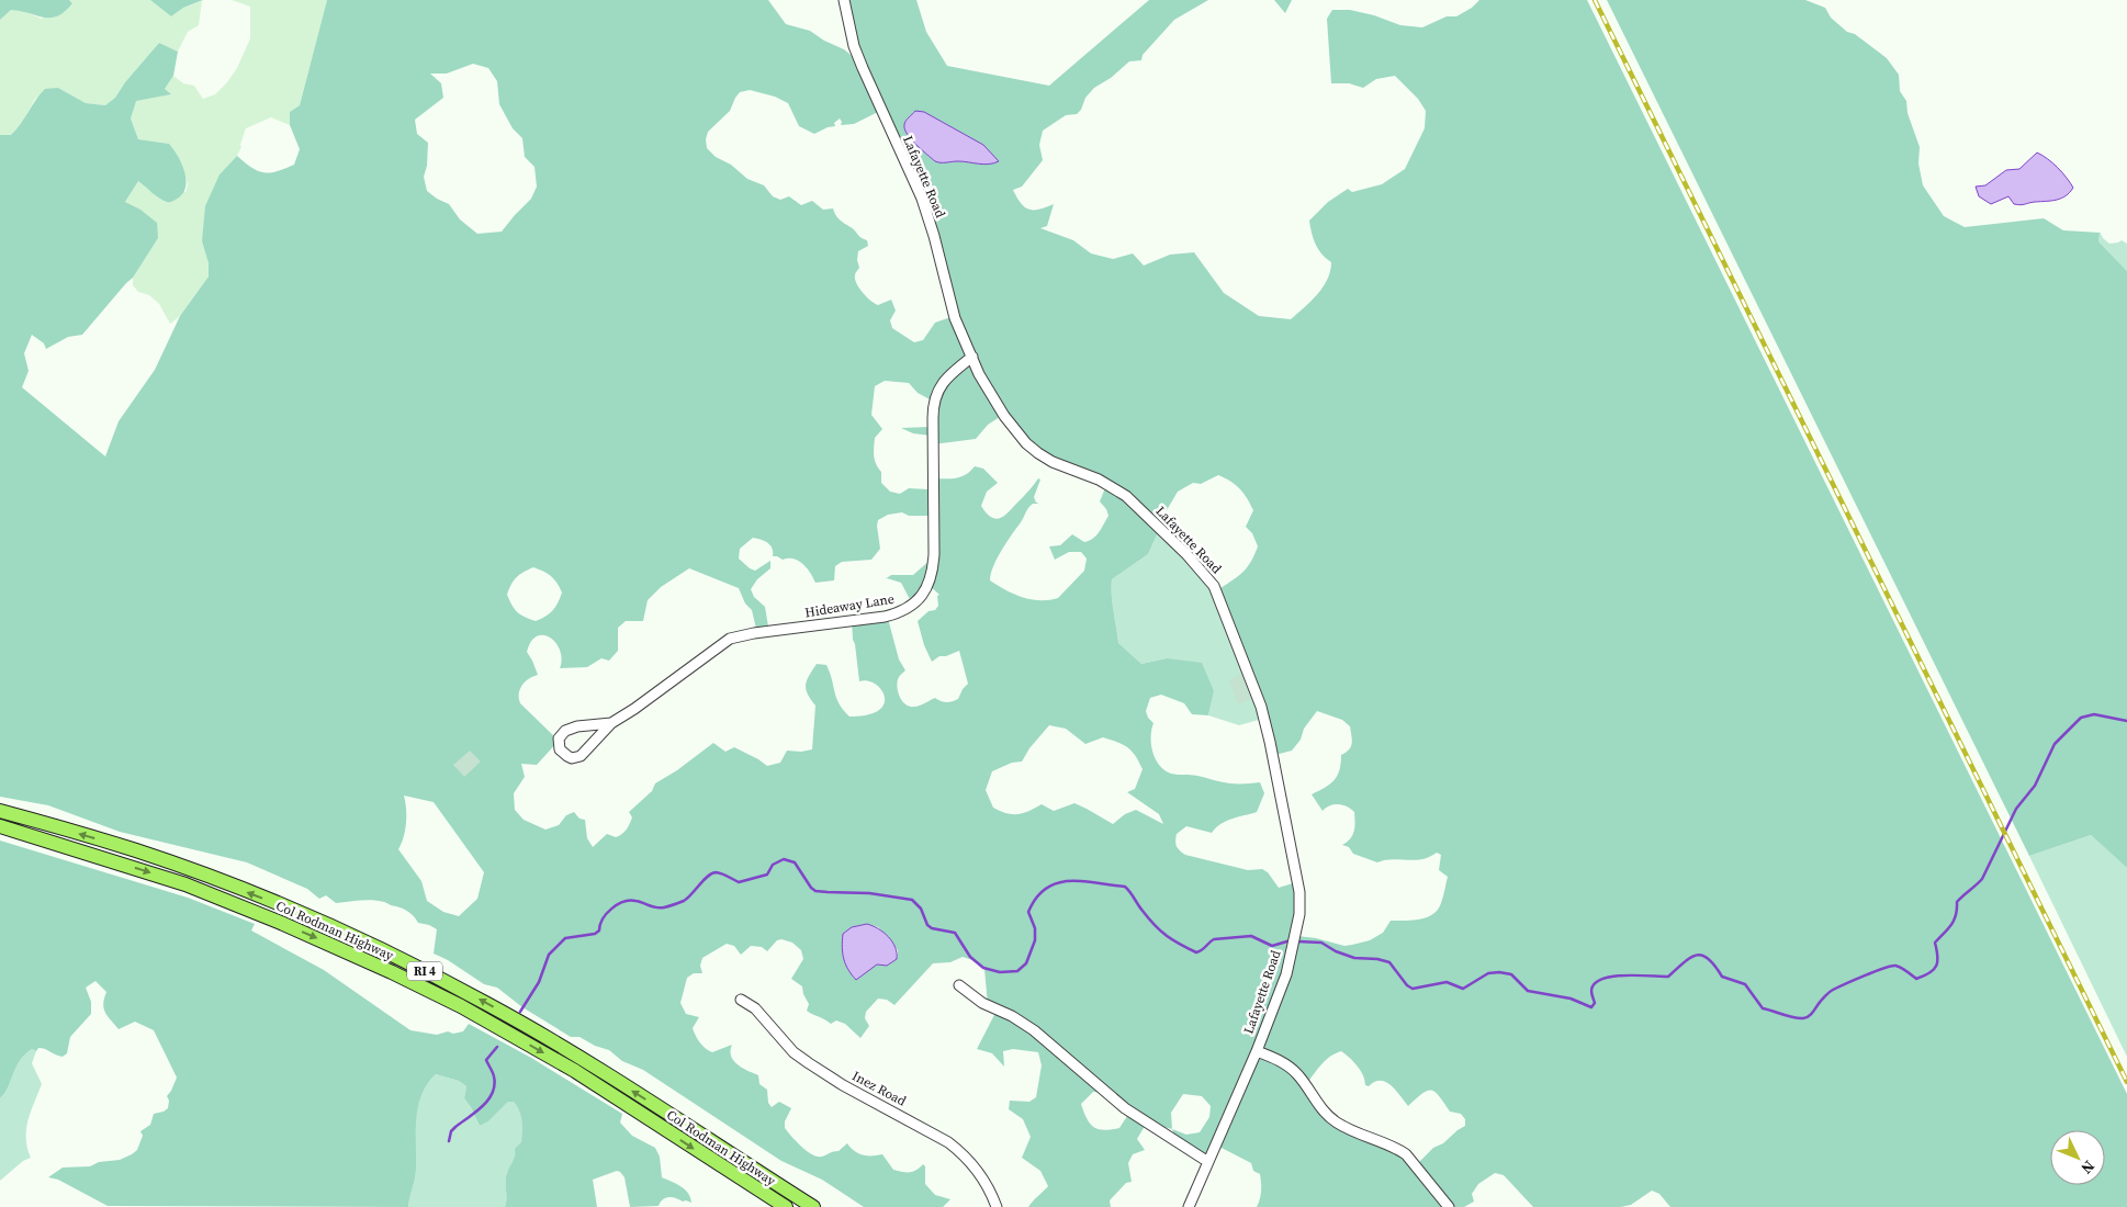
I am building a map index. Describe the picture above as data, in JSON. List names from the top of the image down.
{
  "streets": {
    "highway": ["Col Rodman Highway", "RI 4"],
    "street": ["Lafayette Road", "Hideaway Lane", "Inez Road"]
  },
  "crossings": [
    ["Lafayette Road", "Hideaway Lane"]
  ],
  "north": "bottom right"
}
